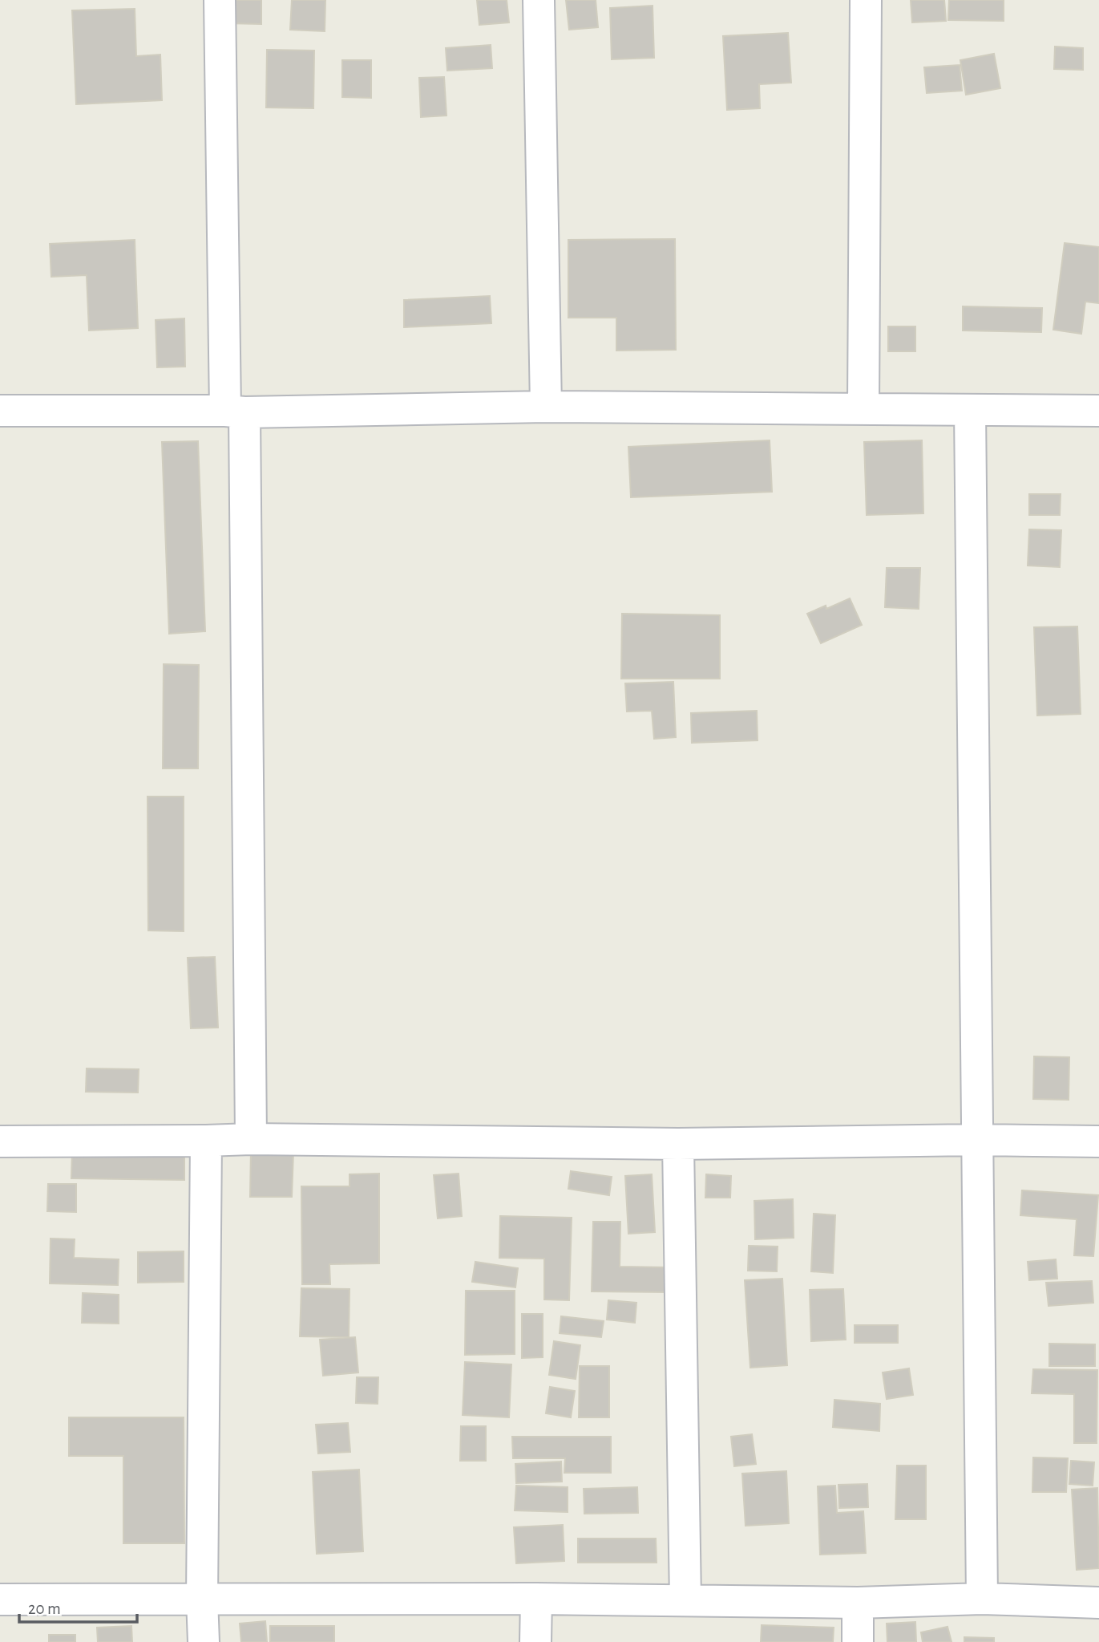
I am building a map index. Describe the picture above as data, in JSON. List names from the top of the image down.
{
  "scale_bar": "20 m"
}
